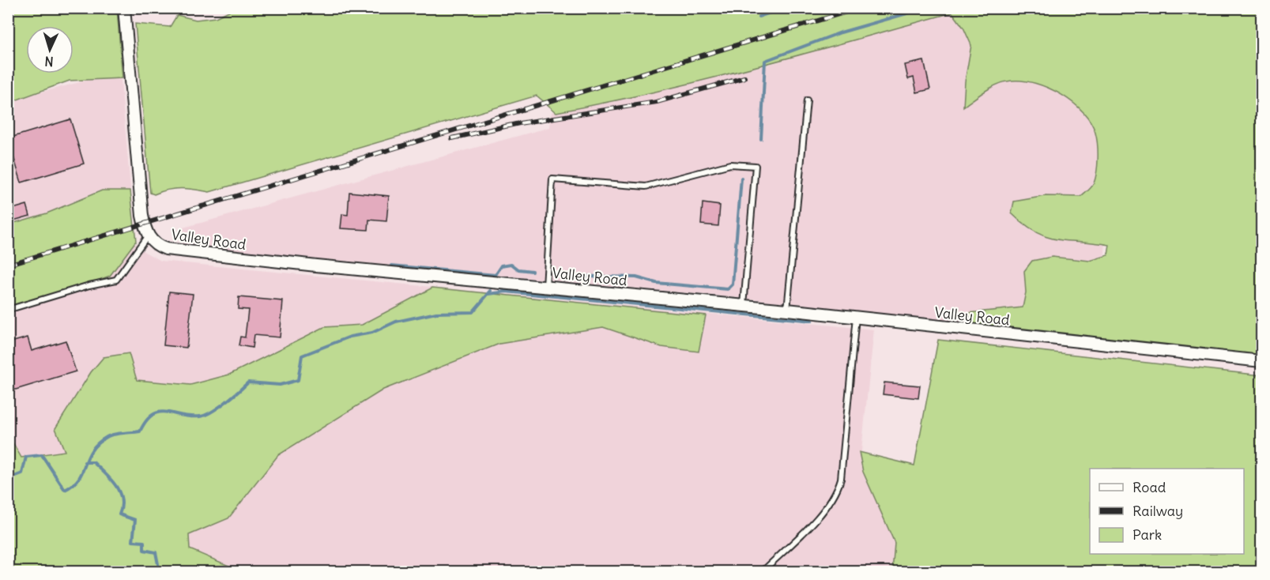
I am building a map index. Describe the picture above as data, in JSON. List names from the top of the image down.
{
  "streets": {
    "street": ["Valley Road"]
  },
  "legend": ["Road", "Railway", "Park"],
  "north": "bottom"
}
